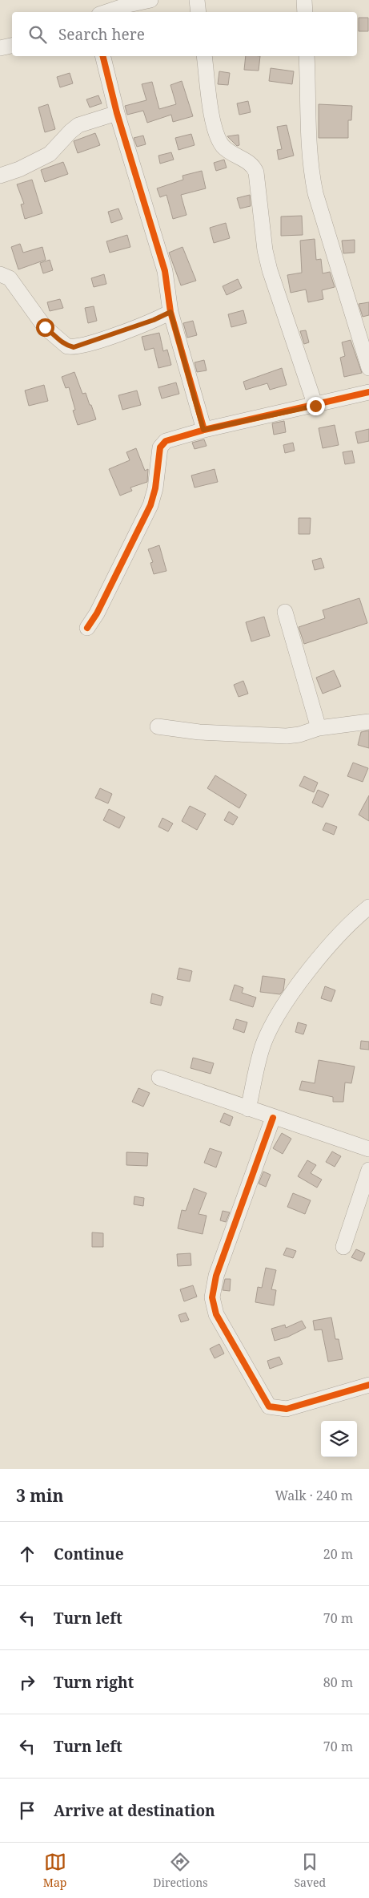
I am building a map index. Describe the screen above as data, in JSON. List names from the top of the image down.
{
  "page": {
    "search": "Search here",
    "heading": ["3 min", "Walk · 240 m"],
    "list": [
      ["Continue", "20 m"],
      ["Turn left", "70 m"],
      ["Turn right", "80 m"],
      ["Turn left", "70 m"],
      "Arrive at destination"
    ],
    "nav": ["Map", "Directions", "Saved"]
  }
}
